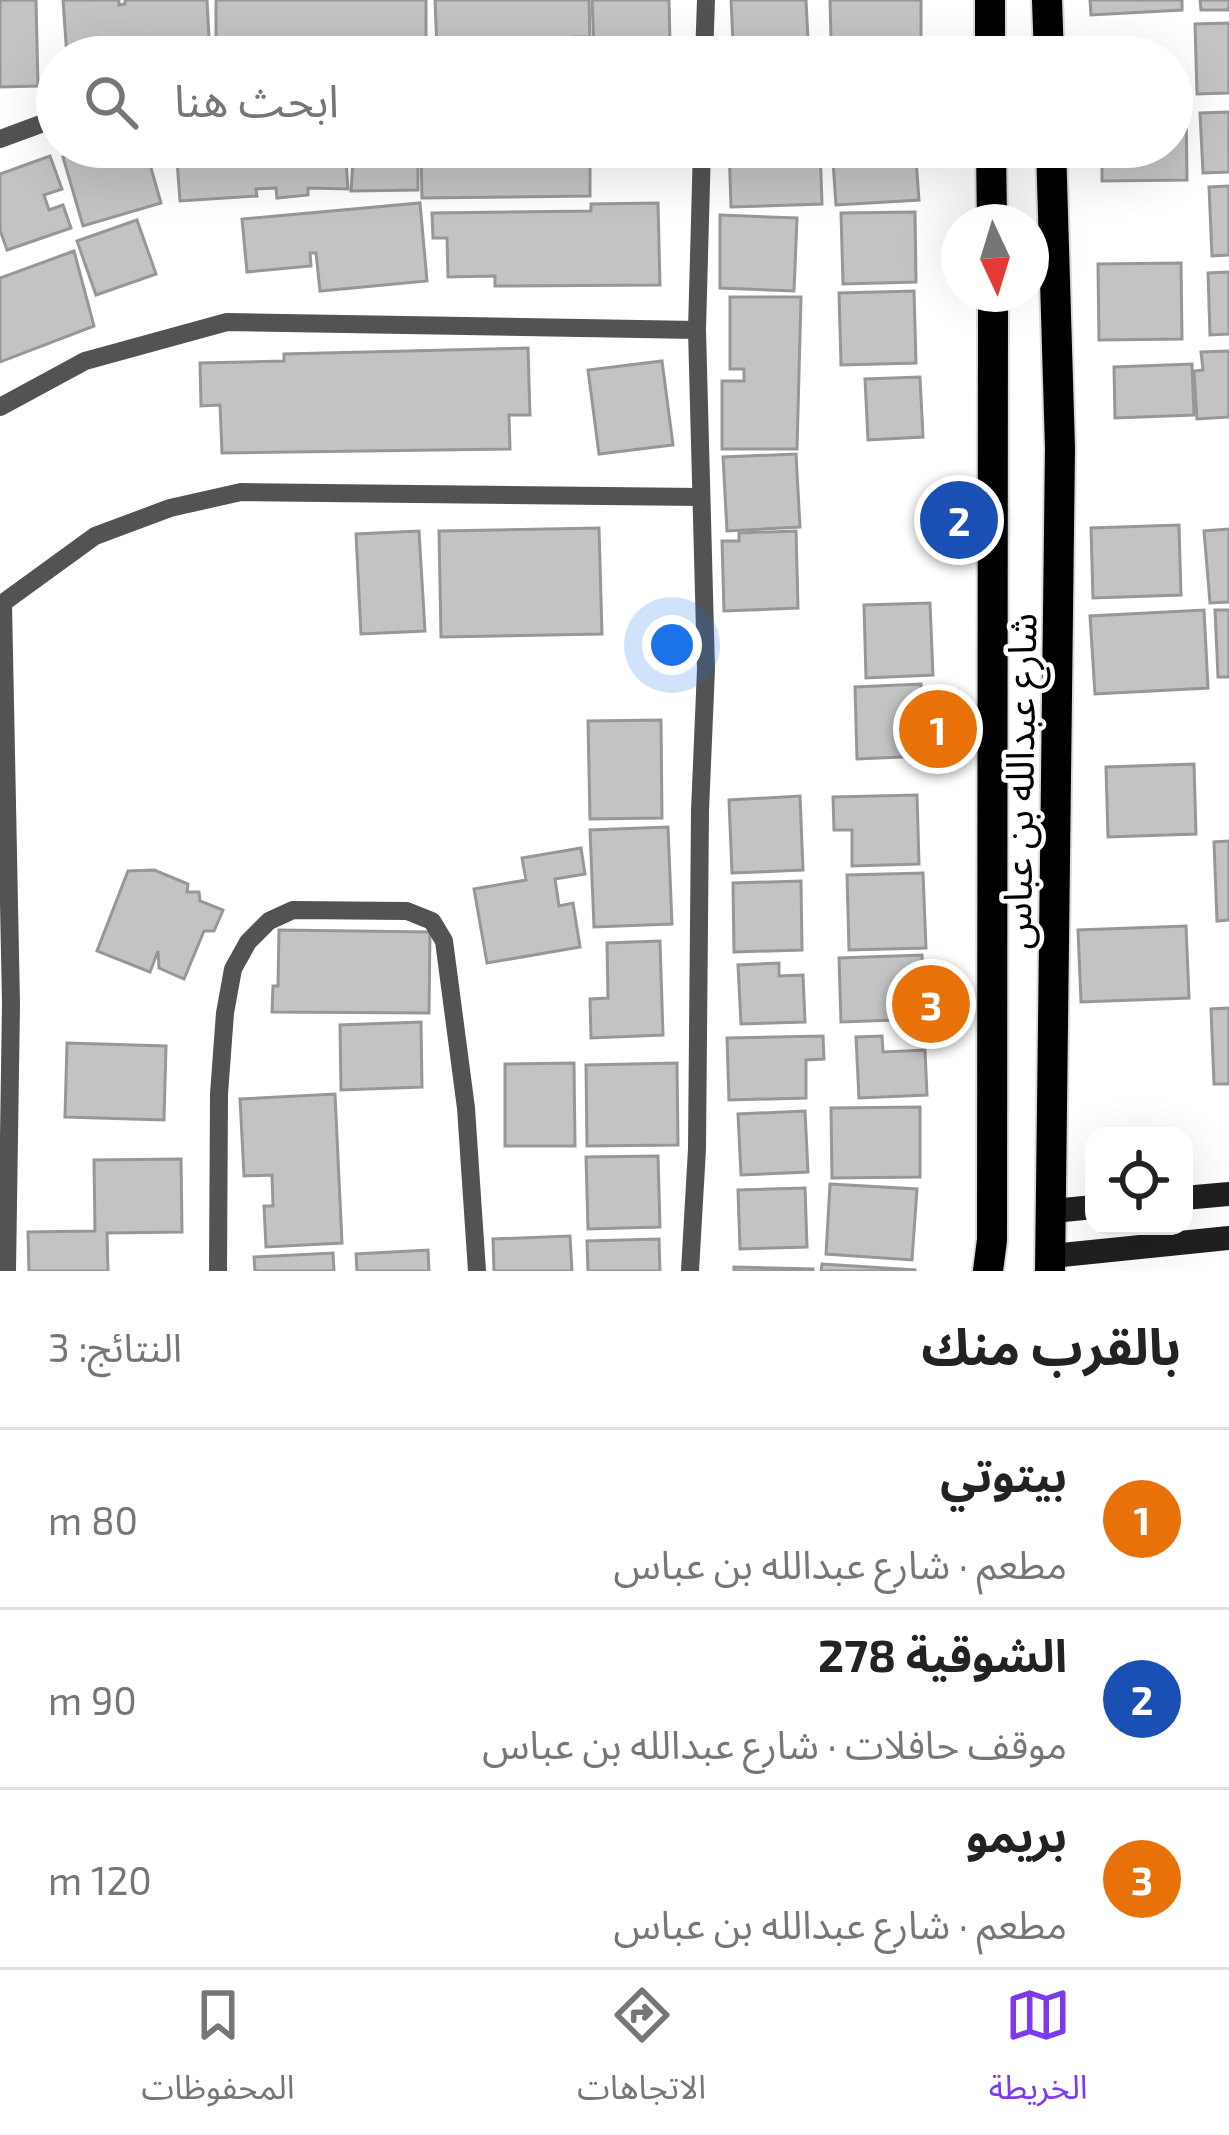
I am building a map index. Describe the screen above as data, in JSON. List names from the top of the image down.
{
  "streets": {
    "main road": ["شارع عبدالله بن عباس"]
  },
  "north": "bottom",
  "page": {
    "search": "ابحث هنا",
    "pins": ["2", "1", "3"],
    "heading": ["بالقرب منك", "النتائج: 3"],
    "list": [
      {
        "mark": "1",
        "name": "بيتوتي",
        "note": "مطعم · شارع عبدالله بن عباس",
        "value": "80 m"
      },
      {
        "mark": "2",
        "name": "الشوقية 278",
        "note": "موقف حافلات · شارع عبدالله بن عباس",
        "value": "90 m"
      },
      {
        "mark": "3",
        "name": "بريمو",
        "note": "مطعم · شارع عبدالله بن عباس",
        "value": "120 m"
      }
    ],
    "nav": ["الخريطة", "الاتجاهات", "المحفوظات"]
  }
}
